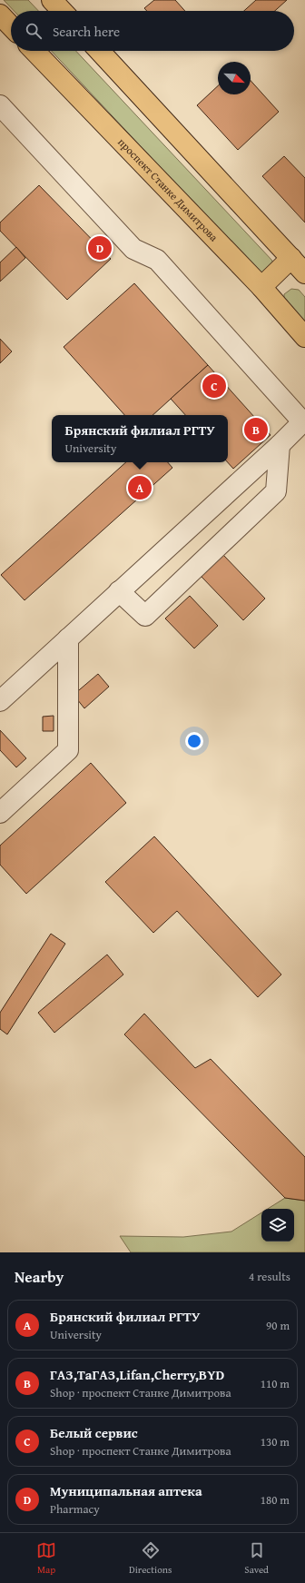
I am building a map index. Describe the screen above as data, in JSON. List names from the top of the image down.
{
  "streets": {
    "main road": ["проспект Станке Димитрова"]
  },
  "north": "bottom right",
  "page": {
    "search": "Search here",
    "pins": [
      "D",
      "C",
      "B",
      "A"
    ],
    "popup": ["Брянский филиал РГТУ", "University"],
    "heading": ["Nearby", "4 results"],
    "list": [
      {
        "mark": "A",
        "name": "Брянский филиал РГТУ",
        "note": "University",
        "value": "90 m"
      },
      {
        "mark": "B",
        "name": "ГАЗ,ТаГАЗ,Lifan,Cherry,BYD",
        "note": "Shop · проспект Станке Димитрова",
        "value": "110 m"
      },
      {
        "mark": "C",
        "name": "Белый сервис",
        "note": "Shop · проспект Станке Димитрова",
        "value": "130 m"
      },
      {
        "mark": "D",
        "name": "Муниципальная аптека",
        "note": "Pharmacy",
        "value": "180 m"
      }
    ],
    "nav": ["Map", "Directions", "Saved"]
  }
}
